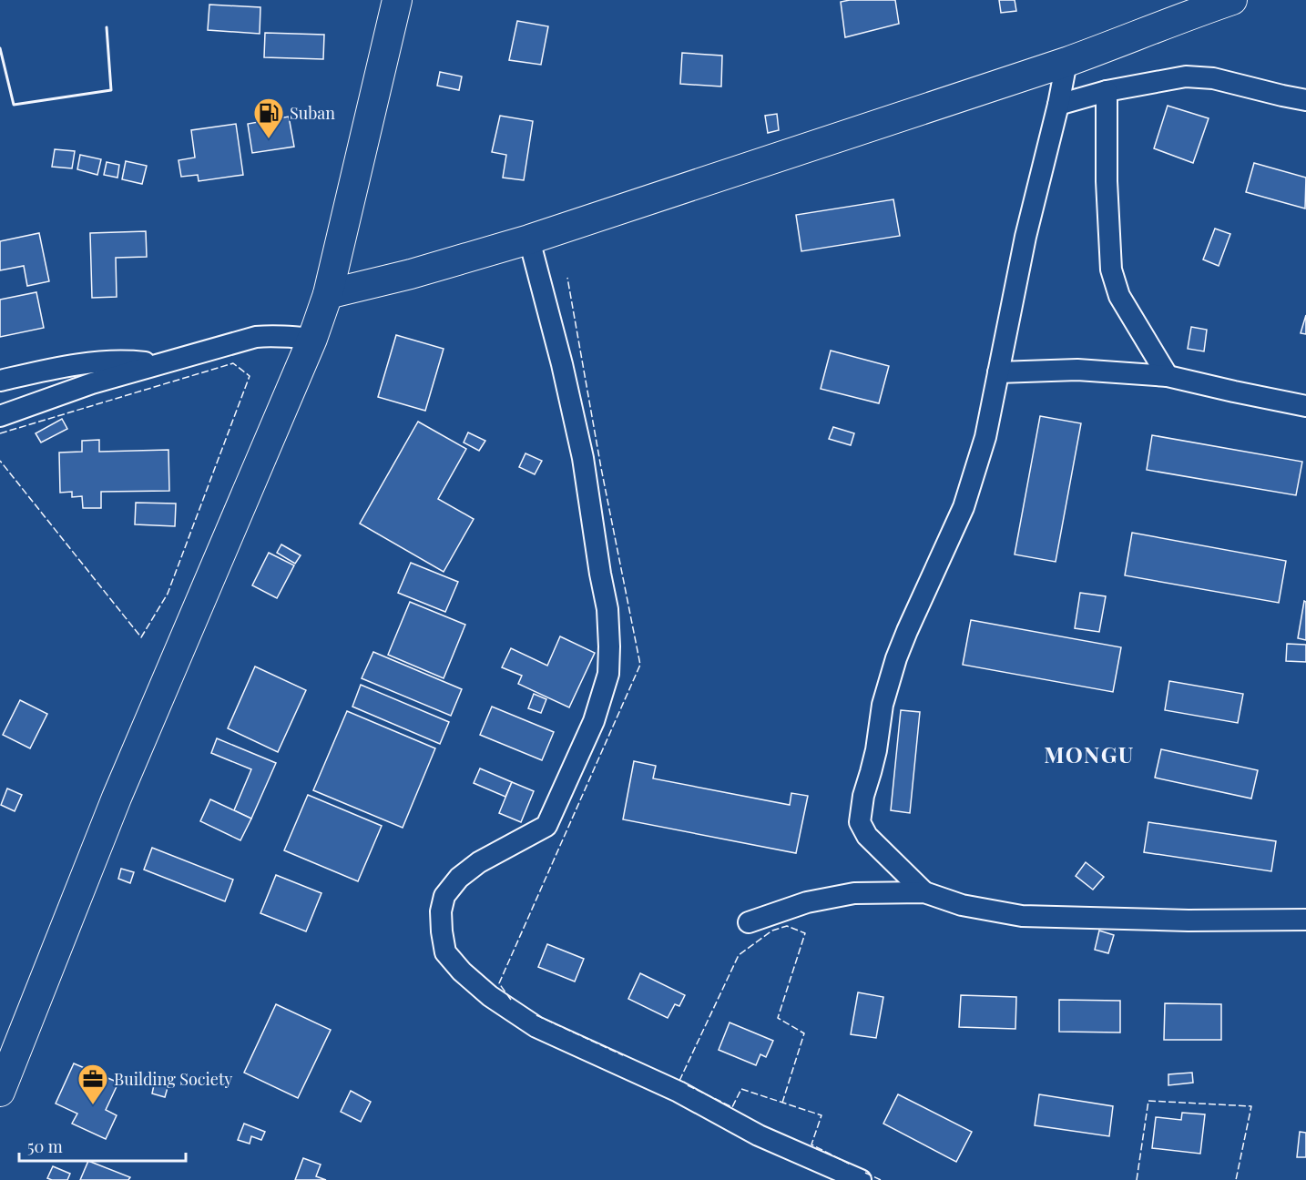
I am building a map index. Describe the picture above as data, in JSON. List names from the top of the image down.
{
  "districts": ["MONGU"],
  "places": {
    "fuel station": ["Suban"],
    "office": ["Building Society"]
  },
  "scale_bar": "50 m"
}
